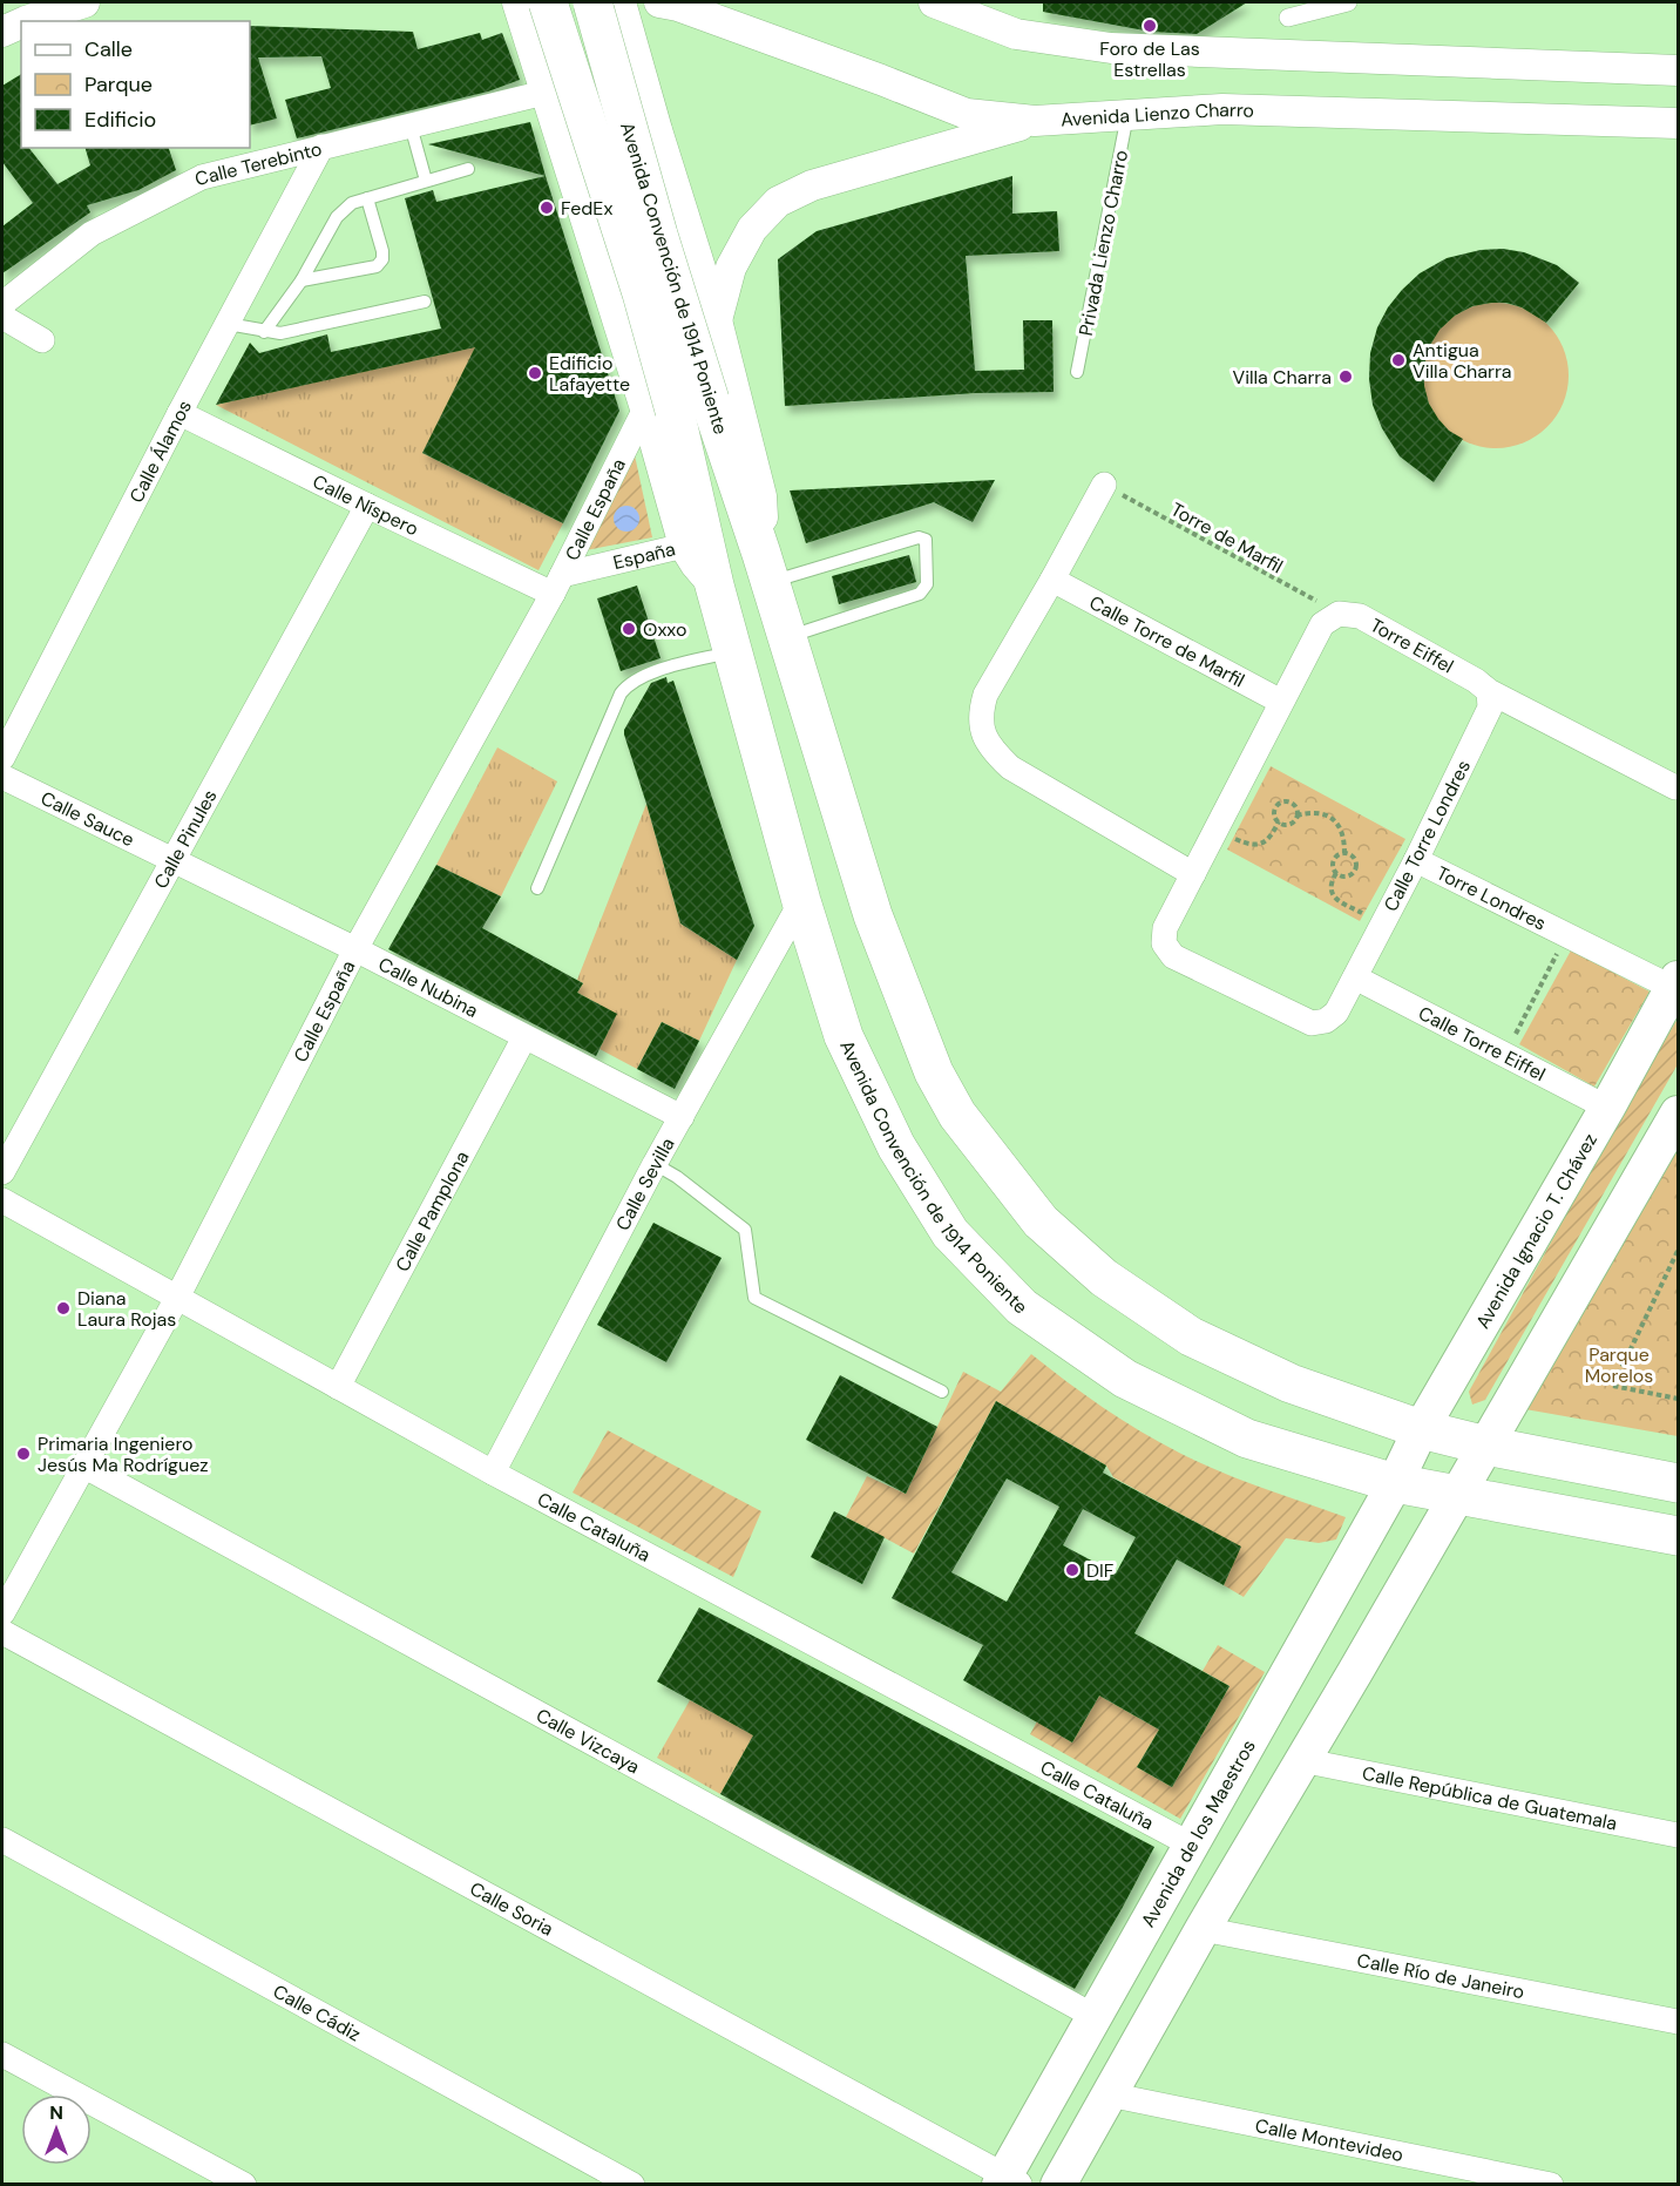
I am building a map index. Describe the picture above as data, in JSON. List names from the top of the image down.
{
  "streets": {
    "main road": ["Avenida Convención de 1914 Poniente", "Avenida Ignacio T. Chávez", "Avenida de los Maestros"],
    "street": [
      "Avenida Lienzo Charro",
      "Calle Terebinto",
      "Calle Álamos",
      "Calle Níspero",
      "Calle España",
      "España",
      "Calle Torre de Marfil",
      "Torre Eiffel",
      "Calle Sauce",
      "Calle Torre Londres",
      "Calle Pinules",
      "Torre Londres",
      "Calle Nubina",
      "Calle Torre Eiffel",
      "Calle Sevilla",
      "Calle Pamplona",
      "Calle Cataluña",
      "Calle Vizcaya",
      "Calle República de Guatemala",
      "Calle Soria",
      "Calle Río de Janeiro",
      "Calle Cádiz",
      "Calle Montevideo"
    ],
    "lane": ["Privada Lienzo Charro"],
    "path": ["Torre de Marfil"]
  },
  "crossings": [
    ["Avenida Lienzo Charro", "Privada Lienzo Charro"],
    ["Calle Terebinto", "Avenida Convención de 1914 Poniente"],
    ["Calle Terebinto", "Calle Álamos"],
    ["Avenida Convención de 1914 Poniente", "Calle España"],
    ["Avenida Convención de 1914 Poniente", "España"],
    ["Avenida Convención de 1914 Poniente", "Calle Sevilla"],
    ["Avenida Convención de 1914 Poniente", "Avenida Ignacio T. Chávez"],
    ["Avenida Convención de 1914 Poniente", "Avenida de los Maestros"],
    ["Calle Álamos", "Calle Níspero"],
    ["Calle Níspero", "Calle España"],
    ["Calle Níspero", "España"],
    ["Calle Níspero", "Calle Pinules"],
    ["Calle España", "España"],
    ["Calle España", "Calle Nubina"],
    ["Calle España", "Calle Cataluña"],
    ["Calle España", "Calle Vizcaya"],
    ["Torre de Marfil", "Torre Eiffel"],
    ["Torre Eiffel", "Calle Torre Londres"],
    ["Calle Sauce", "Calle Pinules"],
    ["Calle Sauce", "Calle Nubina"],
    ["Calle Torre Londres", "Torre Londres"],
    ["Calle Torre Londres", "Calle Torre Eiffel"],
    ["Calle Pinules", "Calle Nubina"],
    ["Torre Londres", "Calle Torre Eiffel"],
    ["Torre Londres", "Avenida Ignacio T. Chávez"],
    ["Calle Nubina", "Calle Sevilla"],
    ["Calle Nubina", "Calle Pamplona"],
    ["Calle Torre Eiffel", "Avenida Ignacio T. Chávez"],
    ["Calle Sevilla", "Calle Cataluña"],
    ["Calle Pamplona", "Calle Cataluña"],
    ["Avenida Ignacio T. Chávez", "Avenida de los Maestros"],
    ["Calle Cataluña", "Avenida de los Maestros"],
    ["Calle Vizcaya", "Avenida de los Maestros"],
    ["Avenida de los Maestros", "Calle Soria"]
  ],
  "parks": ["Parque Morelos"],
  "places": [
    "Foro de Las Estrellas",
    "FedEx",
    "Antigua Villa Charra",
    "Edificio Lafayette",
    "Villa Charra",
    "Oxxo",
    "Diana Laura Rojas",
    "Primaria Ingeniero Jesús Ma Rodríguez",
    "DIF"
  ],
  "legend": ["Calle", "Parque", "Edificio"],
  "north": "top"
}
